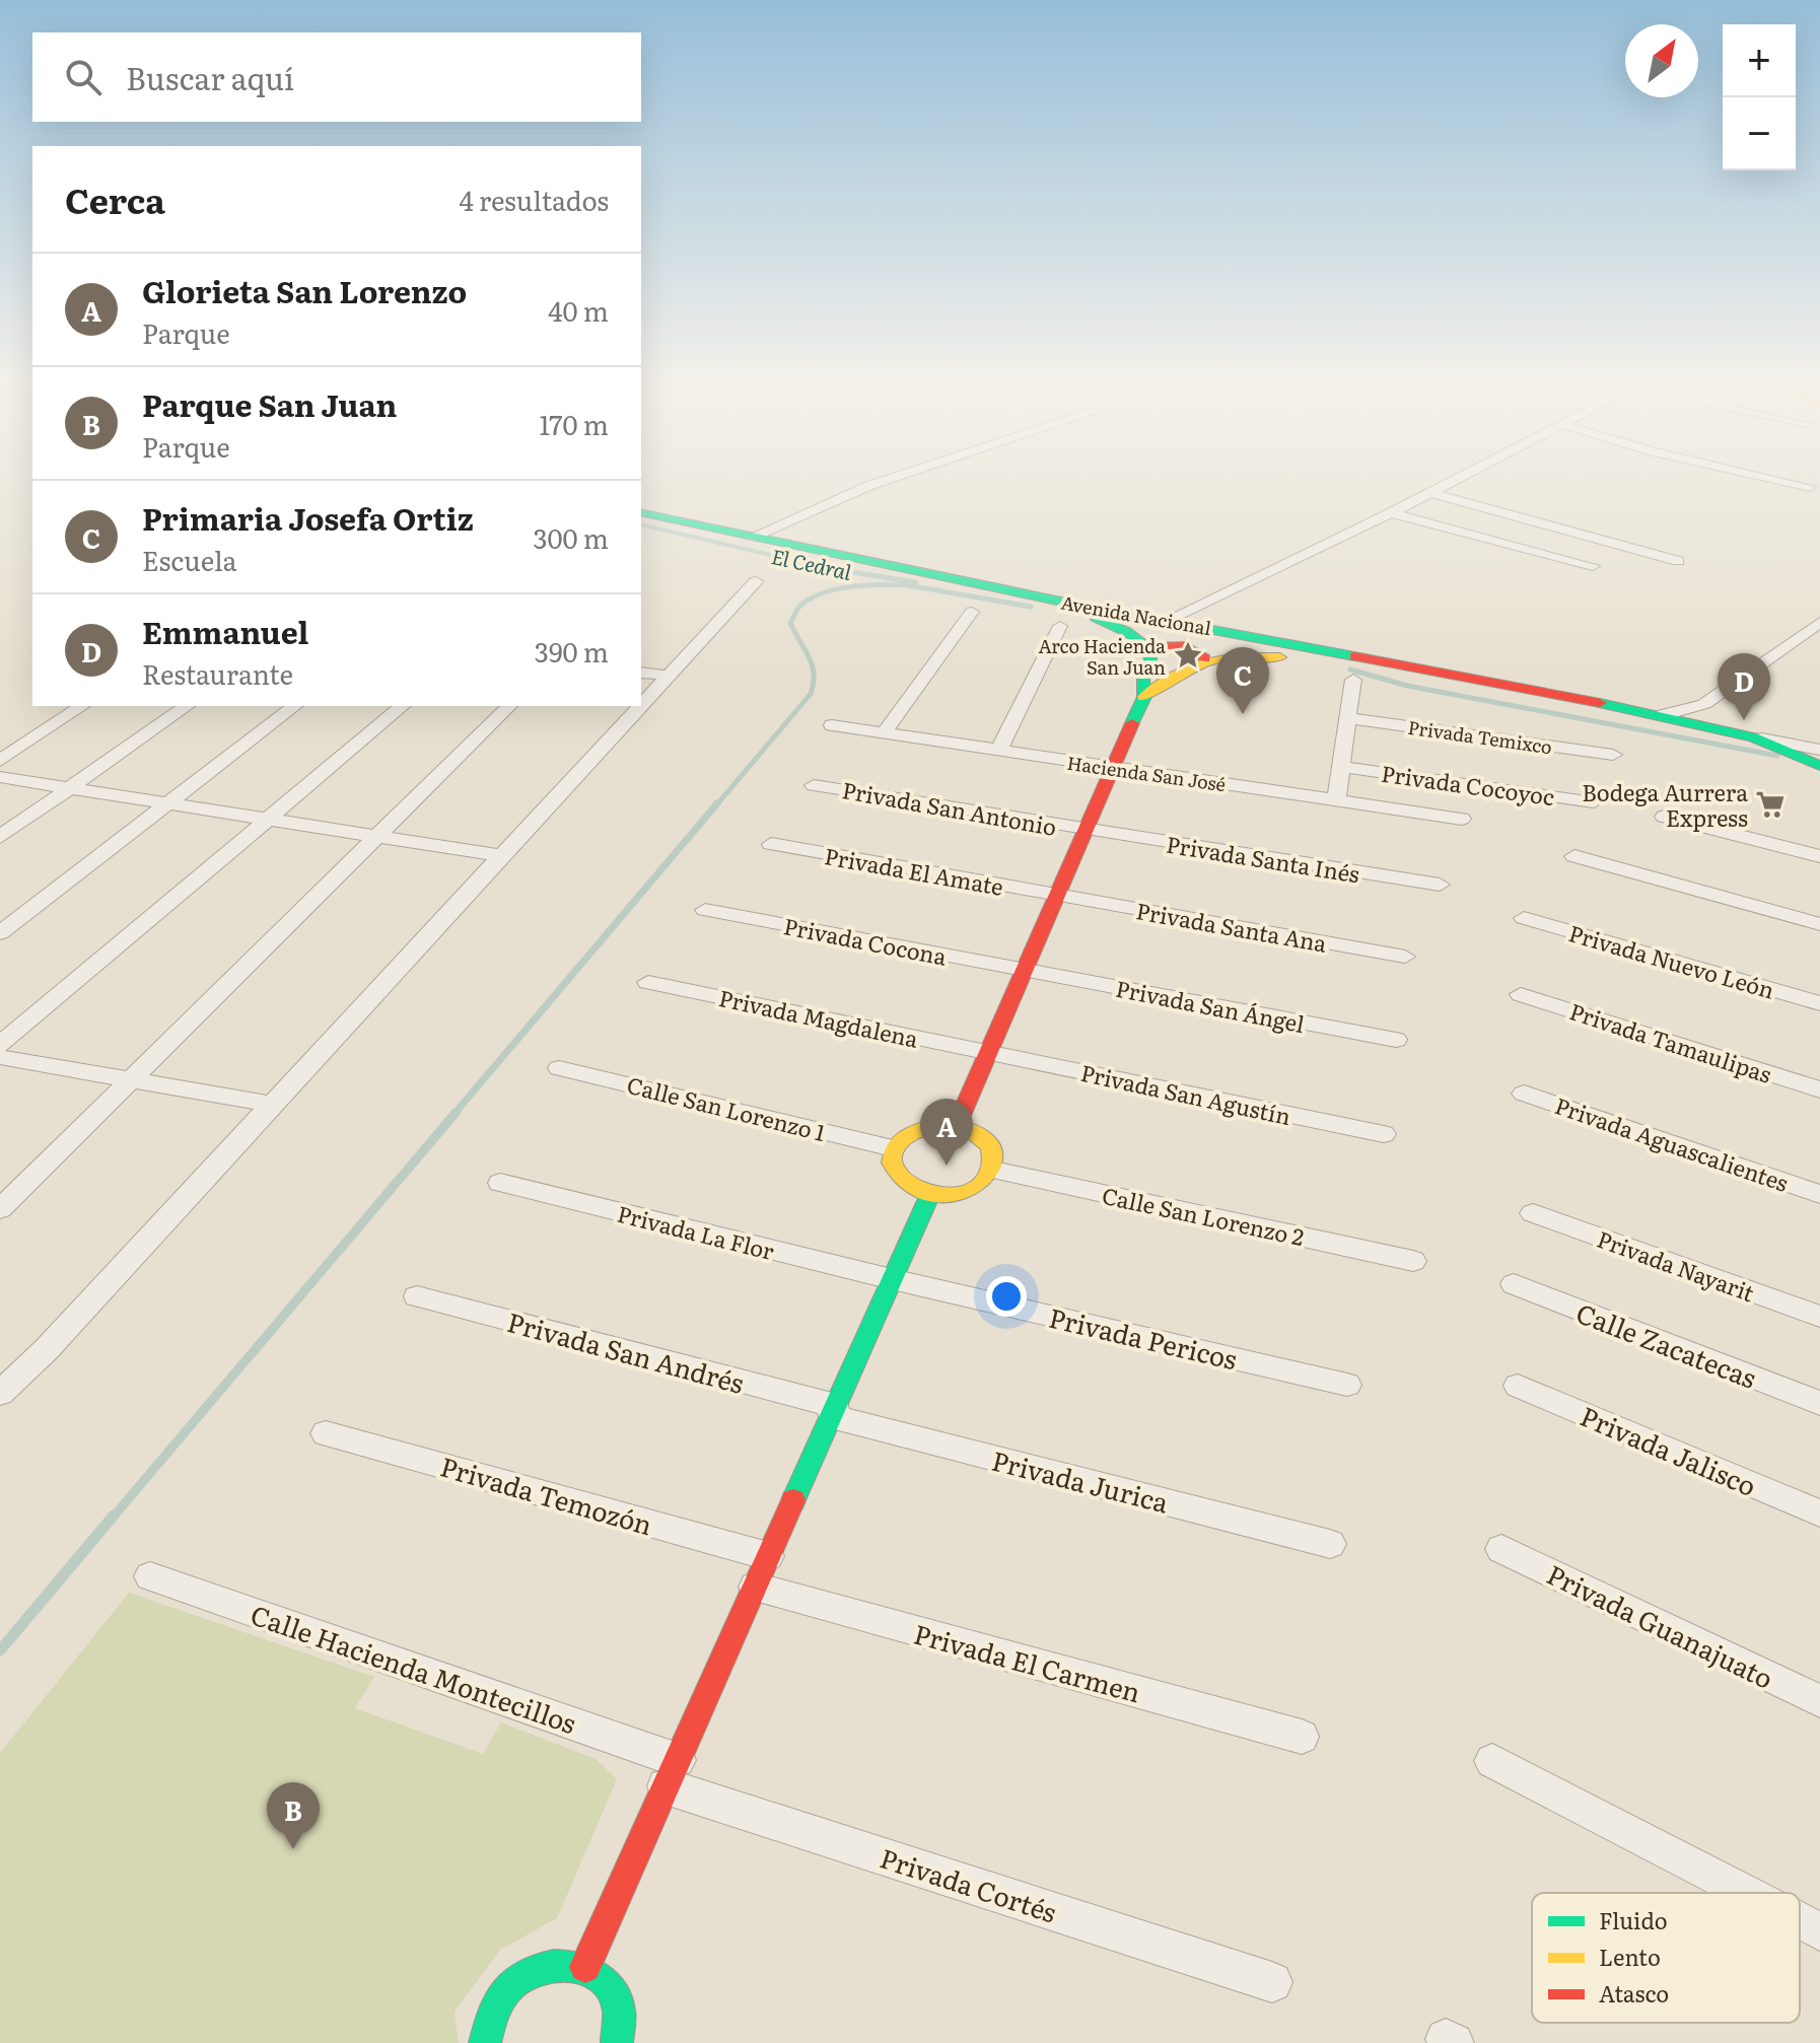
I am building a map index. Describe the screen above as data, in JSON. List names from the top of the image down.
{
  "streets": {
    "street": [
      "Avenida Nacional",
      "Privada Temixco",
      "Hacienda San José",
      "Privada Cocoyoc",
      "Privada San Antonio",
      "Privada Santa Inés",
      "Privada El Amate",
      "Privada Santa Ana",
      "Privada Cocona",
      "Privada Nuevo León",
      "Privada San Ángel",
      "Privada Magdalena",
      "Privada Tamaulipas",
      "Privada San Agustín",
      "Calle San Lorenzo 1",
      "Privada Aguascalientes",
      "Calle San Lorenzo 2",
      "Privada La Flor",
      "Privada Nayarit",
      "Privada Pericos",
      "Calle Zacatecas",
      "Privada San Andrés",
      "Privada Jalisco",
      "Privada Jurica",
      "Privada Temozón",
      "Privada Guanajuato",
      "Privada El Carmen",
      "Calle Hacienda Montecillos",
      "Privada Cortés"
    ]
  },
  "crossings": [
    ["Privada San Antonio", "Privada Santa Inés"],
    ["Privada El Amate", "Privada Santa Ana"],
    ["Privada Cocona", "Privada San Ángel"],
    ["Privada Magdalena", "Privada San Agustín"],
    ["Calle San Lorenzo 1", "Calle San Lorenzo 2"],
    ["Privada La Flor", "Privada Pericos"],
    ["Privada San Andrés", "Privada Jurica"],
    ["Privada Temozón", "Privada El Carmen"],
    ["Calle Hacienda Montecillos", "Privada Cortés"]
  ],
  "water": ["El Cedral"],
  "places": {
    "place": ["Arco Hacienda San Juan"],
    "supermarket": ["Bodega Aurrera Express"]
  },
  "legend": ["Fluido", "Lento", "Atasco"],
  "north": "top right",
  "page": {
    "map_buttons": ["+", "−"],
    "search": "Buscar aquí",
    "heading": ["Cerca", "4 resultados"],
    "list": [
      {
        "mark": "A",
        "name": "Glorieta San Lorenzo",
        "note": "Parque",
        "value": "40 m"
      },
      {
        "mark": "B",
        "name": "Parque San Juan",
        "note": "Parque",
        "value": "170 m"
      },
      {
        "mark": "C",
        "name": "Primaria Josefa Ortiz",
        "note": "Escuela",
        "value": "300 m"
      },
      {
        "mark": "D",
        "name": "Emmanuel",
        "note": "Restaurante",
        "value": "390 m"
      }
    ],
    "pins": [
      "C",
      "D",
      "A",
      "B"
    ]
  }
}
